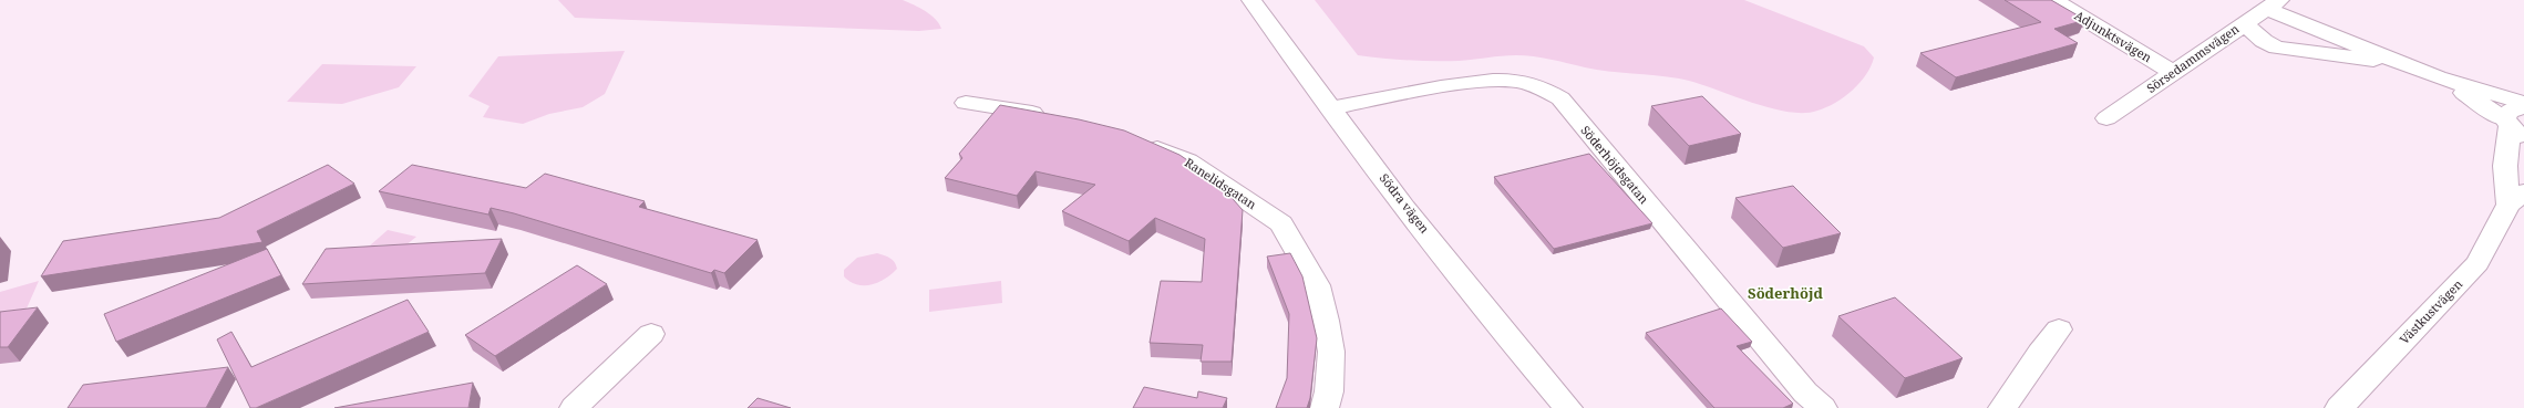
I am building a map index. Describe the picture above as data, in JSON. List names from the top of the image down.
{
  "streets": {
    "street": [
      "Adjunktsvägen",
      "Sörsedammsvägen",
      "Söderhöjdsgatan",
      "Ranelidsgatan",
      "Södra vägen",
      "Västkustvägen"
    ]
  },
  "crossings": [
    ["Adjunktsvägen", "Sörsedammsvägen"],
    ["Söderhöjdsgatan", "Södra vägen"]
  ],
  "districts": ["Söderhöjd"]
}
